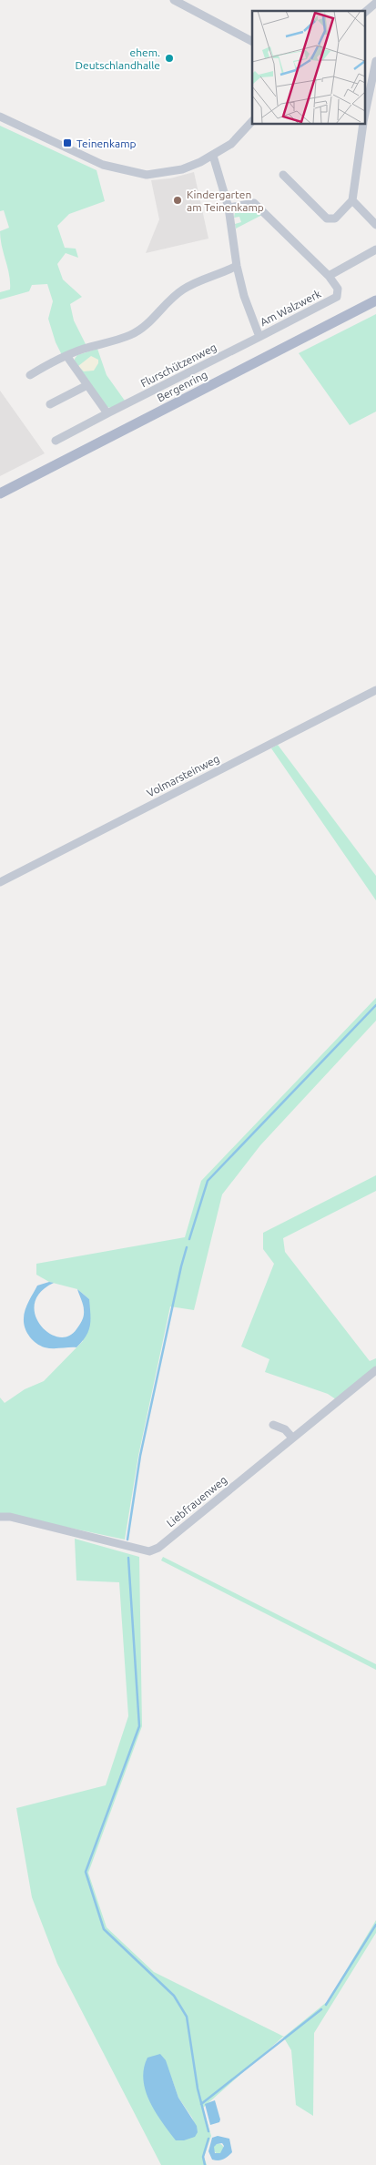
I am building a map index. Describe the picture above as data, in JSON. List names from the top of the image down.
{
  "streets": {
    "main road": ["Bergenring"],
    "street": [
      "Am Walzwerk",
      "Flurschützenweg",
      "Volmarsteinweg",
      "Liebfrauenweg"
    ]
  },
  "crossings": [
    ["Am Walzwerk", "Flurschützenweg"]
  ],
  "places": {
    "other": ["ehem. Deutschlandhalle", "Kindergarten am Teinenkamp"],
    "transit": ["Teinenkamp"]
  }
}
